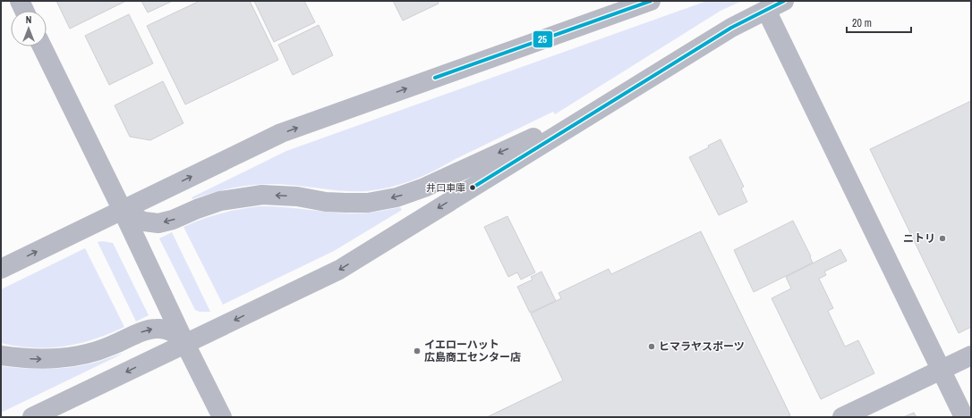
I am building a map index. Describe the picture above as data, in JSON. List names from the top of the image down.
{
  "places": [
    "井口車庫",
    "ニトリ",
    "ヒマラヤスポーツ",
    "イエローハット 広島商工センター店"
  ],
  "lines": ["transit line 25"],
  "scale_bar": "20 m",
  "north": "top"
}
